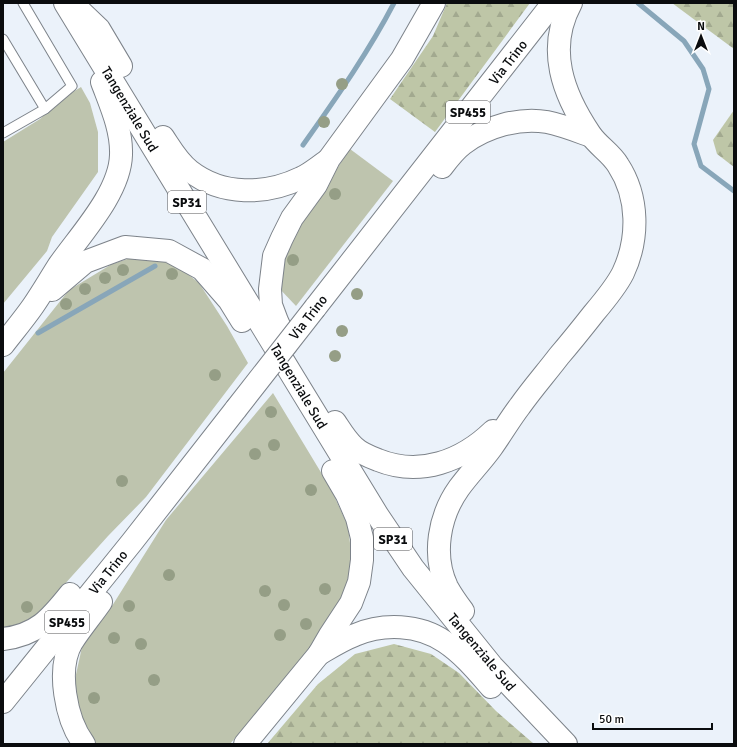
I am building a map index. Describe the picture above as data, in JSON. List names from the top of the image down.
{
  "streets": {
    "main road": [
      "Via Trino",
      "Tangenziale Sud",
      "SP455",
      "SP31"
    ]
  },
  "scale_bar": "50 m",
  "north": "top"
}
